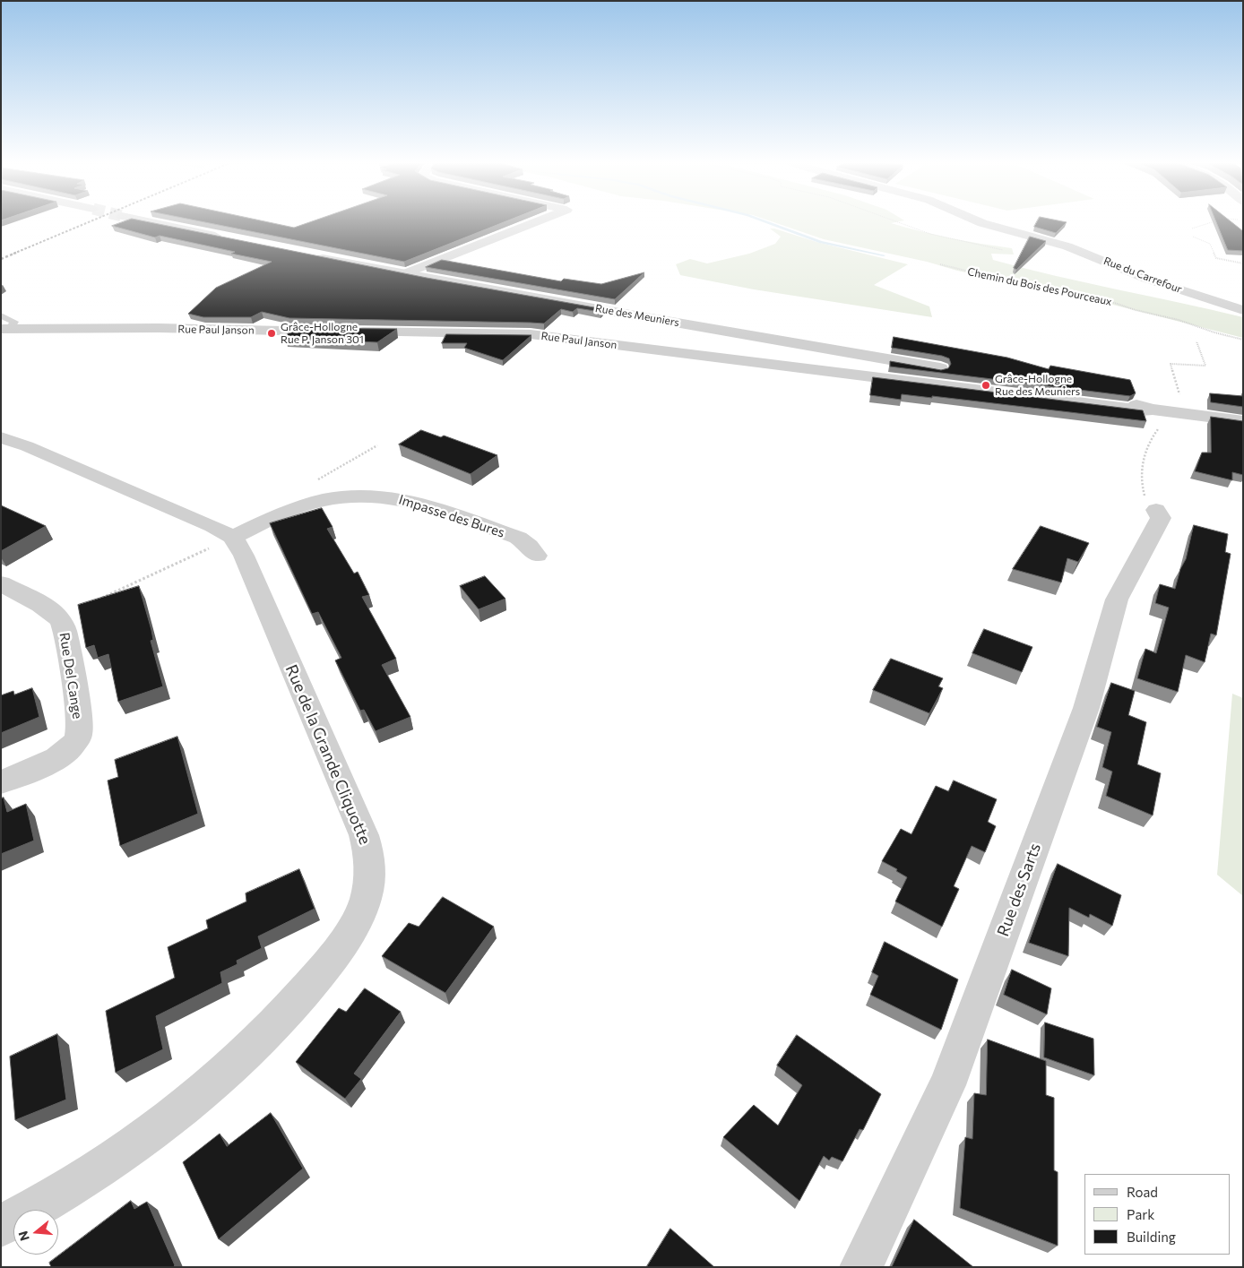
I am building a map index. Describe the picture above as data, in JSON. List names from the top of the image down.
{
  "streets": {
    "street": [
      "Rue du Carrefour",
      "Rue des Meuniers",
      "Rue Paul Janson",
      "Impasse des Bures",
      "Rue Del Cange",
      "Rue de la Grande Cliquotte",
      "Rue des Sarts"
    ],
    "path": ["Chemin du Bois des Pourceaux"]
  },
  "crossings": [
    ["Impasse des Bures", "Rue de la Grande Cliquotte"]
  ],
  "places": ["Grâce-Hollogne Rue P. Janson 301", "Grâce-Hollogne Rue des Meuniers"],
  "legend": ["Road", "Park", "Building"],
  "north": "left"
}
